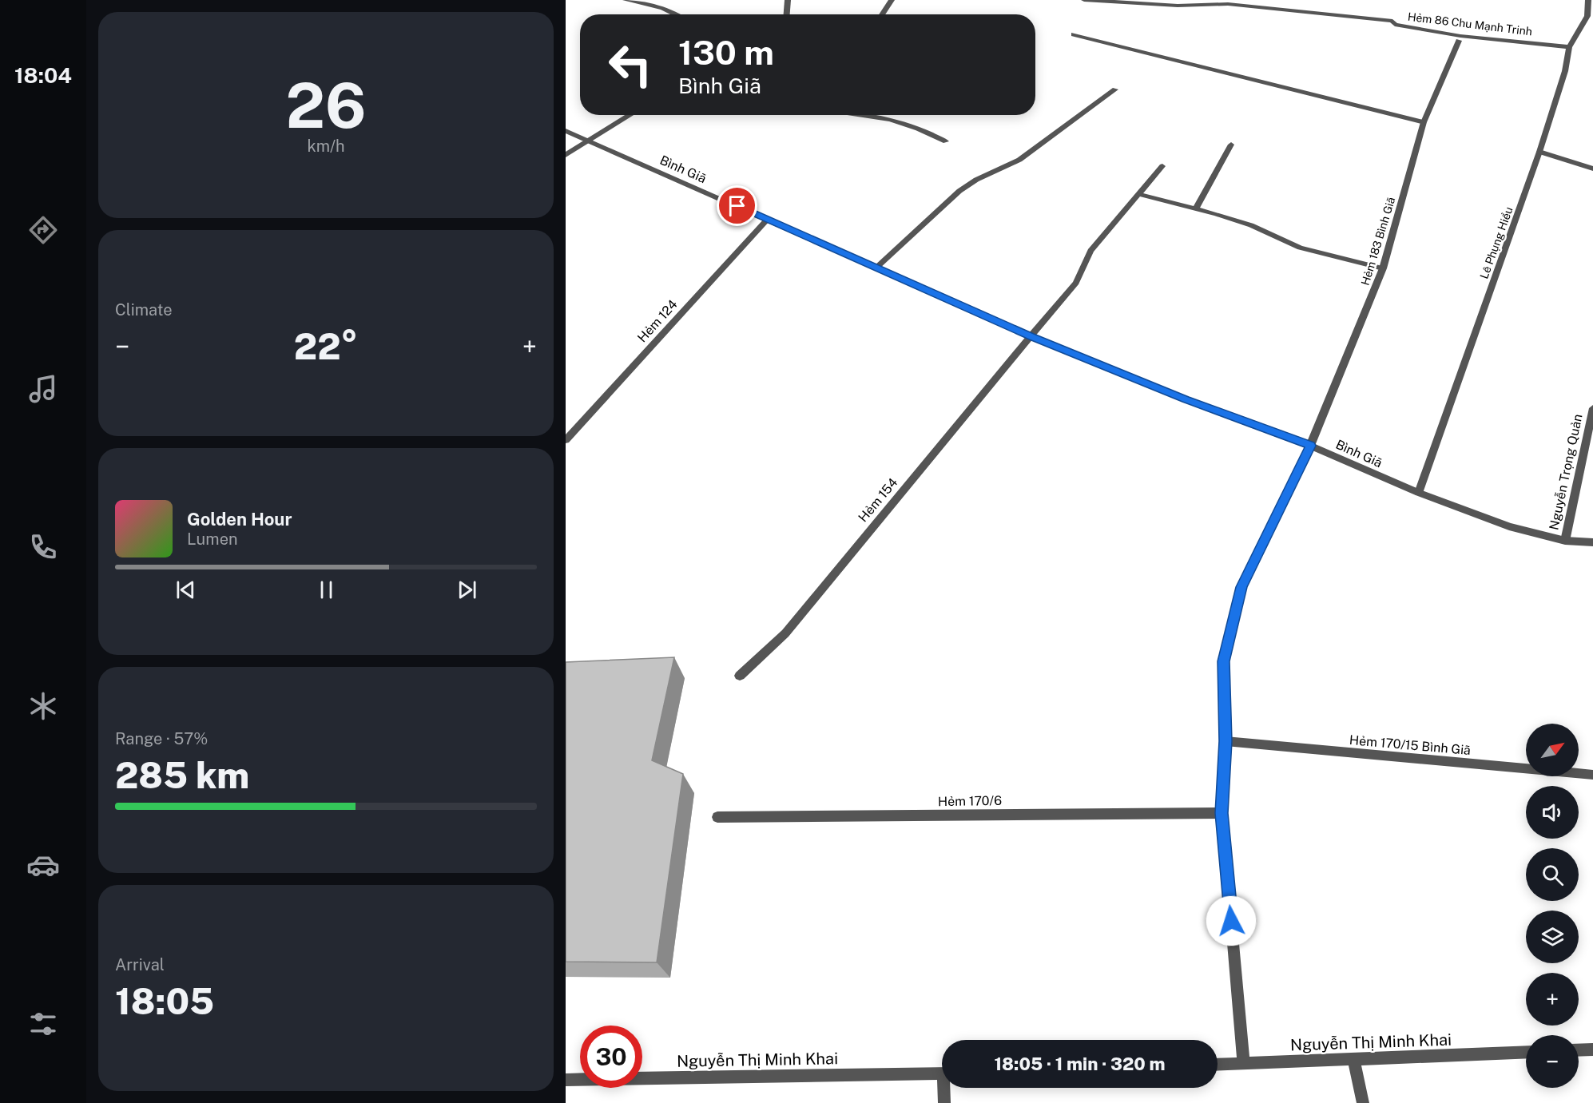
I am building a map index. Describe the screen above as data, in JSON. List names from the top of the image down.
{
  "streets": {
    "street": [
      "Hẻm 86 Chu Mạnh Trinh",
      "Bình Giã",
      "Hẻm 183 Bình Giã",
      "Lê Phụng Hiểu",
      "Hẻm 124",
      "Nguyễn Trọng Quản",
      "Hẻm 154",
      "Hẻm 170/15 Bình Giã",
      "Hẻm 170/6",
      "Nguyễn Thị Minh Khai"
    ]
  },
  "crossings": [
    ["Hẻm 86 Chu Mạnh Trinh", "Lê Phụng Hiểu"],
    ["Bình Giã", "Hẻm 183 Bình Giã"],
    ["Bình Giã", "Lê Phụng Hiểu"],
    ["Bình Giã", "Hẻm 124"],
    ["Bình Giã", "Nguyễn Trọng Quản"],
    ["Bình Giã", "Hẻm 154"],
    ["Hẻm 183 Bình Giã", "Hẻm 170/15 Bình Giã"],
    ["Hẻm 183 Bình Giã", "Hẻm 170/6"],
    ["Hẻm 183 Bình Giã", "Nguyễn Thị Minh Khai"]
  ],
  "north": "top right",
  "page": {
    "tabs": "18:04",
    "tile": [
      ["26", "km/h"],
      "Climate",
      ["Range · 57%", "285 km"],
      ["Arrival", "18:05"]
    ],
    "turn": ["130 m", "Bình Giã"],
    "heat": ["−", "22°", "+"],
    "song": ["Golden Hour", "Lumen"],
    "map_buttons": ["+", "−"],
    "limit": "30",
    "trip": "18:05 · 1 min · 320 m"
  }
}
